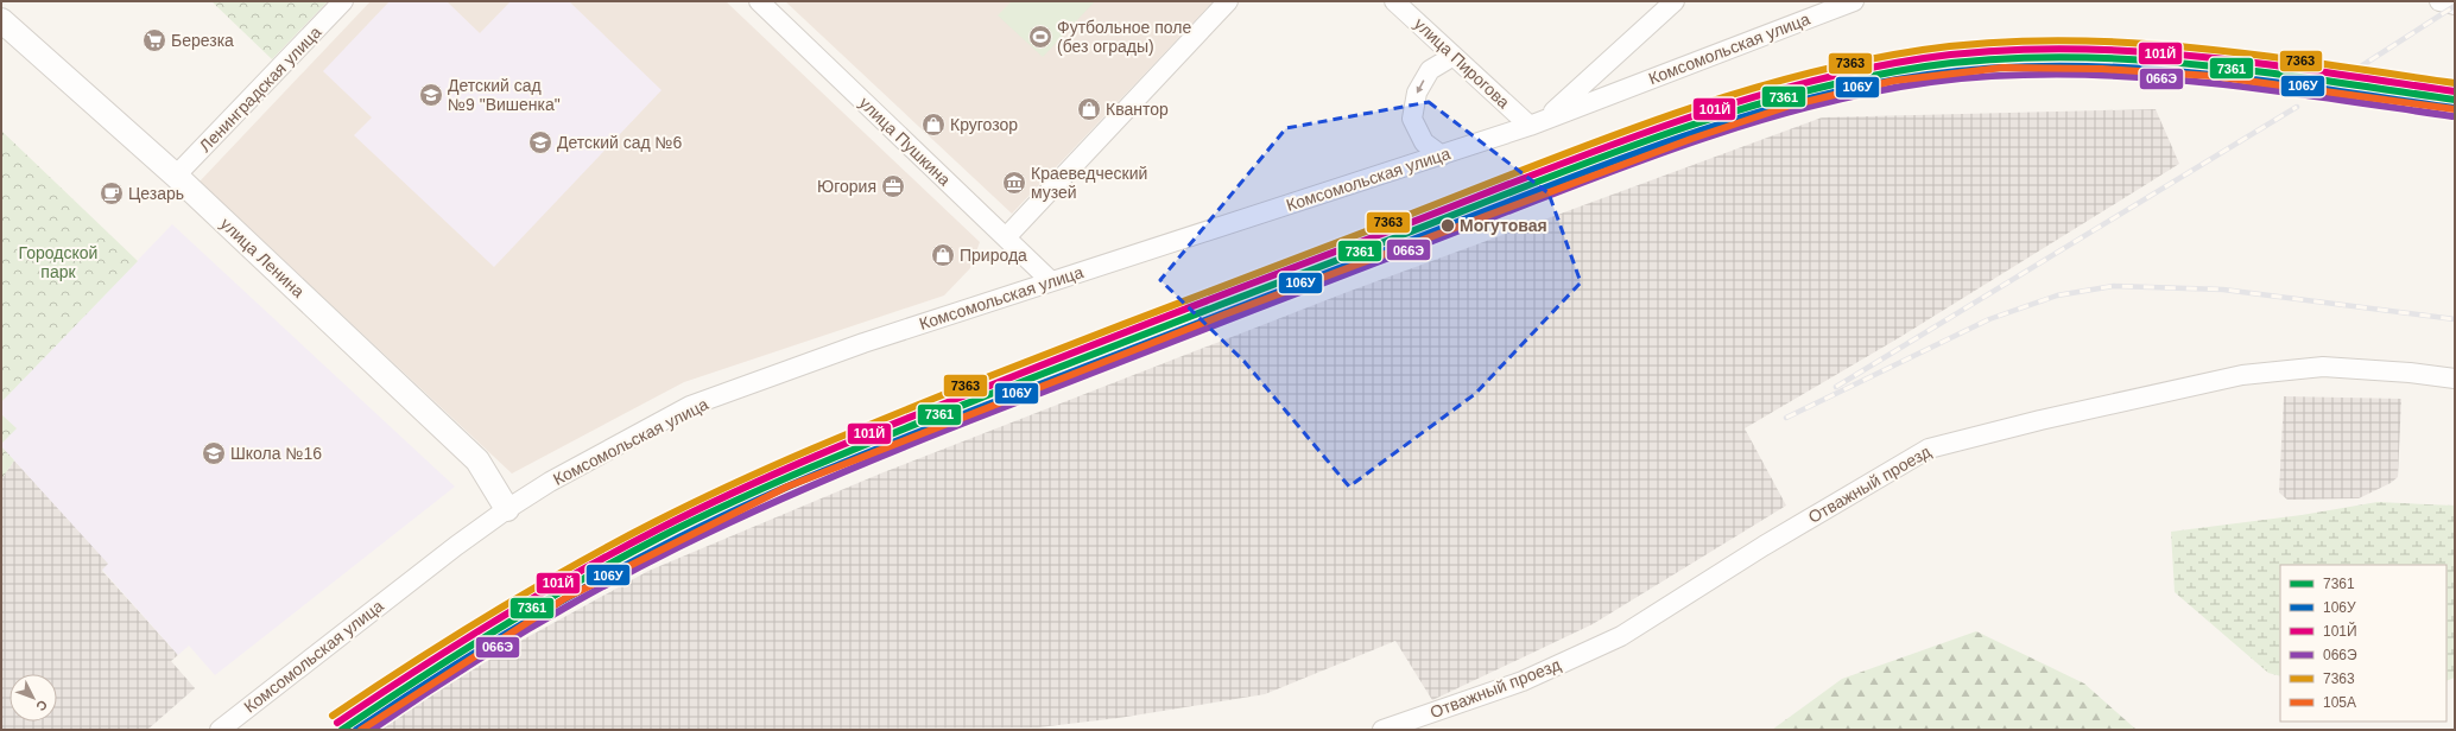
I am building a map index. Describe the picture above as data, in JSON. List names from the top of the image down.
{
  "streets": {
    "street": [
      "Комсомольская улица",
      "улица Пирогова",
      "Ленинградская улица",
      "улица Пушкина",
      "улица Ленина",
      "Отважный проезд"
    ]
  },
  "crossings": [
    ["Комсомольская улица", "улица Пирогова"],
    ["Комсомольская улица", "улица Пушкина"],
    ["Комсомольская улица", "улица Ленина"],
    ["Ленинградская улица", "улица Ленина"]
  ],
  "parks": ["Городской парк"],
  "places": {
    "sports": ["Футбольное поле (без ограды)"],
    "supermarket": ["Березка"],
    "school or university": ["Детский сад №9 \"Вишенка\"", "Детский сад №6", "Школа №16"],
    "shop": ["Квантор", "Кругозор", "Природа"],
    "museum": ["Краеведческий музей"],
    "office": ["Югория"],
    "cafe": ["Цезарь"],
    "other": ["Могутовая"]
  },
  "lines": [
    "transit line 7363",
    "transit line 101Й",
    "transit line 7361",
    "transit line 106У",
    "transit line 105А",
    "transit line 066Э"
  ],
  "legend": [
    "7361",
    "106У",
    "101Й",
    "066Э",
    "7363",
    "105А"
  ],
  "north": "bottom right"
}
